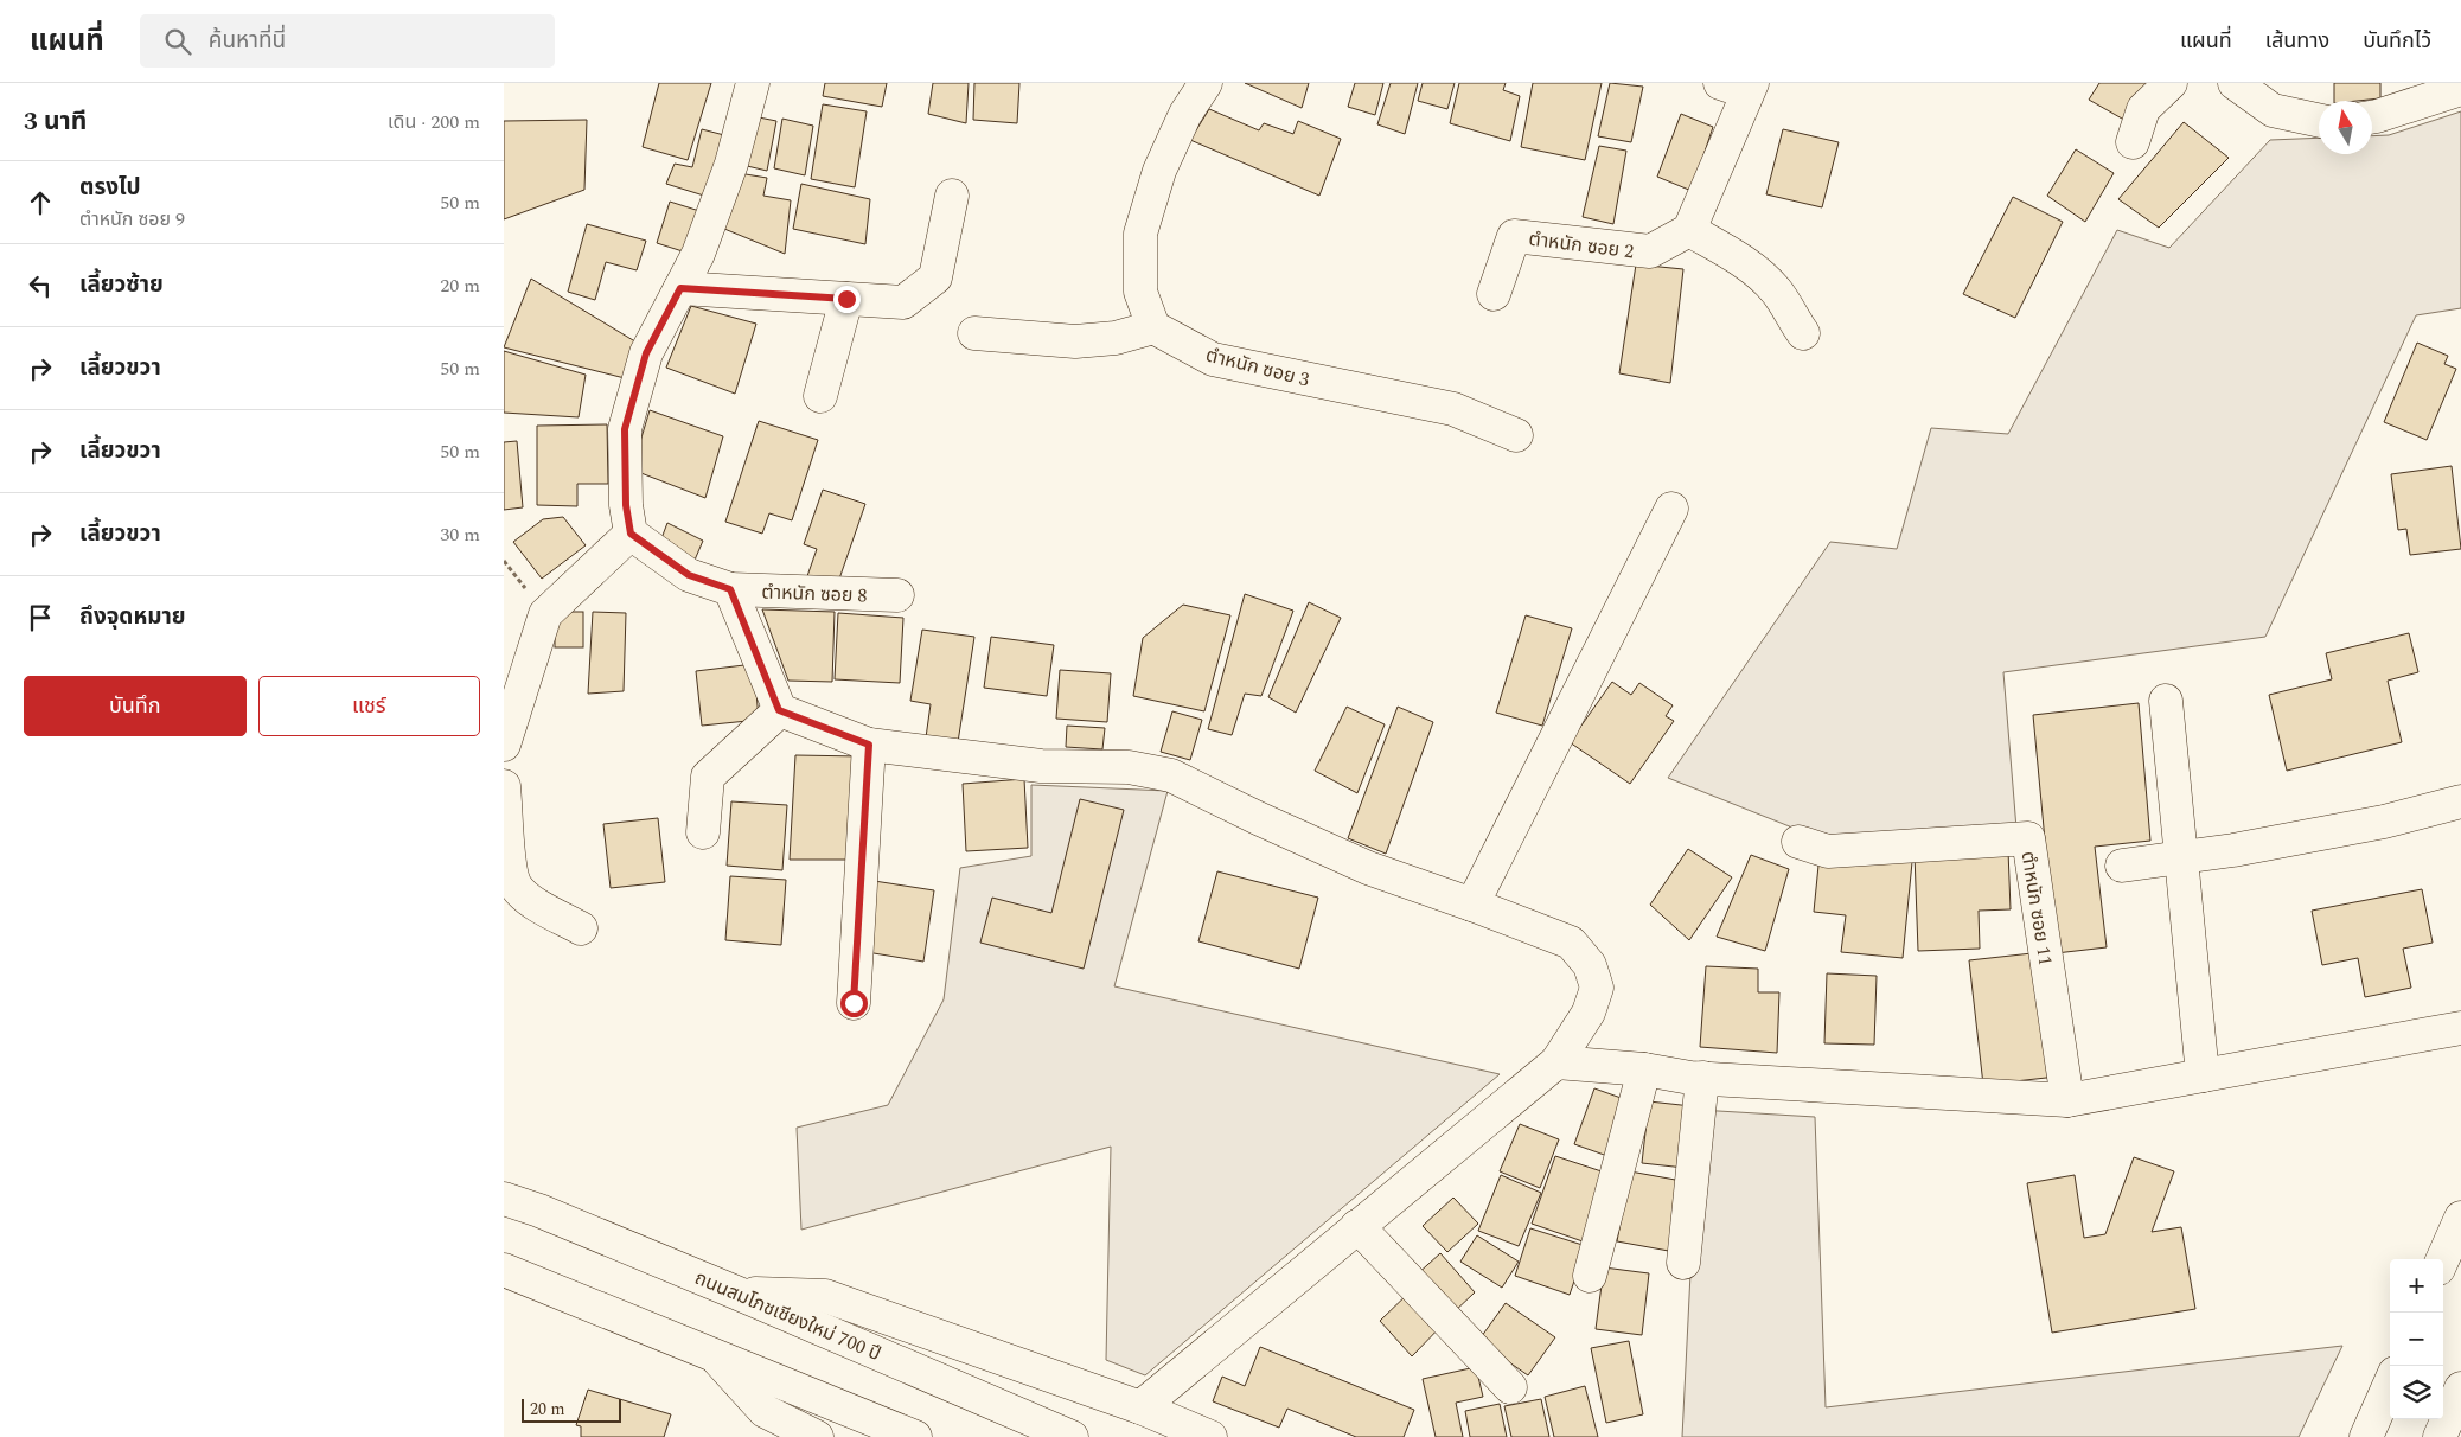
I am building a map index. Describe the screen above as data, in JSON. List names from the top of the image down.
{
  "streets": {
    "street": [
      "ตำหนัก ซอย 2",
      "ตำหนัก ซอย 3",
      "ตำหนัก ซอย 8",
      "ตำหนัก ซอย 11",
      "ถนนสมโภชเชียงใหม่ 700 ปี"
    ]
  },
  "scale_bar": "20 m",
  "north": "top",
  "page": {
    "header": "แผนที่",
    "search": "ค้นหาที่นี่",
    "nav": ["แผนที่", "เส้นทาง", "บันทึกไว้"],
    "heading": ["3 นาที", "เดิน · 200 m"],
    "list": [
      ["ตรงไป", "ตำหนัก ซอย 9", "50 m"],
      ["เลี้ยวซ้าย", "20 m"],
      ["เลี้ยวขวา", "50 m"],
      ["เลี้ยวขวา", "50 m"],
      ["เลี้ยวขวา", "30 m"],
      "ถึงจุดหมาย"
    ],
    "buttons": ["บันทึก", "แชร์"],
    "map_buttons": ["+", "−"],
    "scale": "20 m"
  }
}
